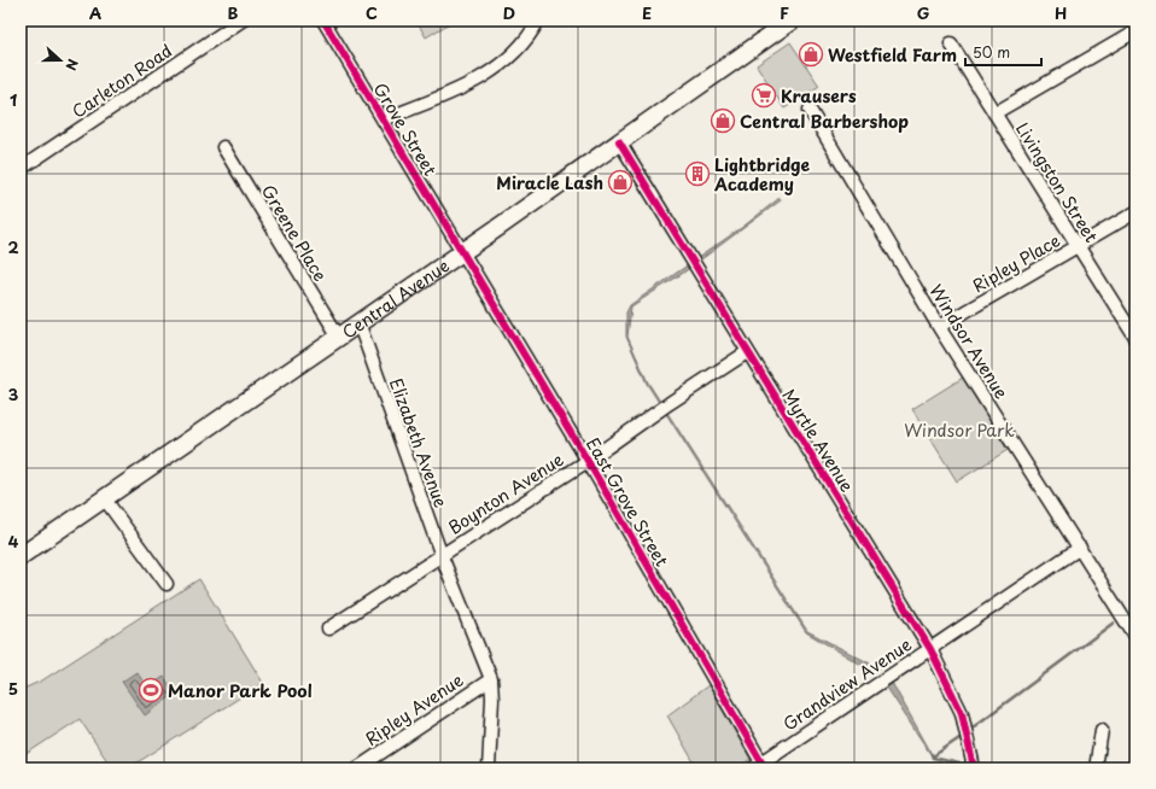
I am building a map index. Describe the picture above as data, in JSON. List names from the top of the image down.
{
  "streets": {
    "main road": ["Central Avenue"],
    "street": [
      "Carleton Road",
      "Grove Street",
      "Livingston Street",
      "Greene Place",
      "Ripley Place",
      "Windsor Avenue",
      "Myrtle Avenue",
      "Elizabeth Avenue",
      "Boynton Avenue",
      "East Grove Street",
      "Grandview Avenue",
      "Ripley Avenue"
    ]
  },
  "crossings": [
    ["Grove Street", "Central Avenue"],
    ["Grove Street", "East Grove Street"],
    ["Livingston Street", "Ripley Place"],
    ["Greene Place", "Central Avenue"],
    ["Ripley Place", "Windsor Avenue"],
    ["Central Avenue", "Myrtle Avenue"],
    ["Central Avenue", "Elizabeth Avenue"],
    ["Central Avenue", "East Grove Street"],
    ["Windsor Avenue", "Grandview Avenue"],
    ["Myrtle Avenue", "Boynton Avenue"],
    ["Myrtle Avenue", "Grandview Avenue"],
    ["Elizabeth Avenue", "Boynton Avenue"],
    ["Elizabeth Avenue", "Ripley Avenue"],
    ["Boynton Avenue", "East Grove Street"],
    ["East Grove Street", "Grandview Avenue"]
  ],
  "parks": ["Windsor Park"],
  "places": {
    "shop": ["Westfield Farm", "Central Barbershop", "Miracle Lash"],
    "supermarket": ["Krausers"],
    "building": ["Lightbridge Academy"],
    "sports": ["Manor Park Pool"]
  },
  "scale_bar": "50 m",
  "north": "right",
  "grid": {
    "columns": [
      "A",
      "B",
      "C",
      "D",
      "E",
      "F",
      "G",
      "H"
    ],
    "rows": [
      "1",
      "2",
      "3",
      "4",
      "5"
    ]
  }
}
